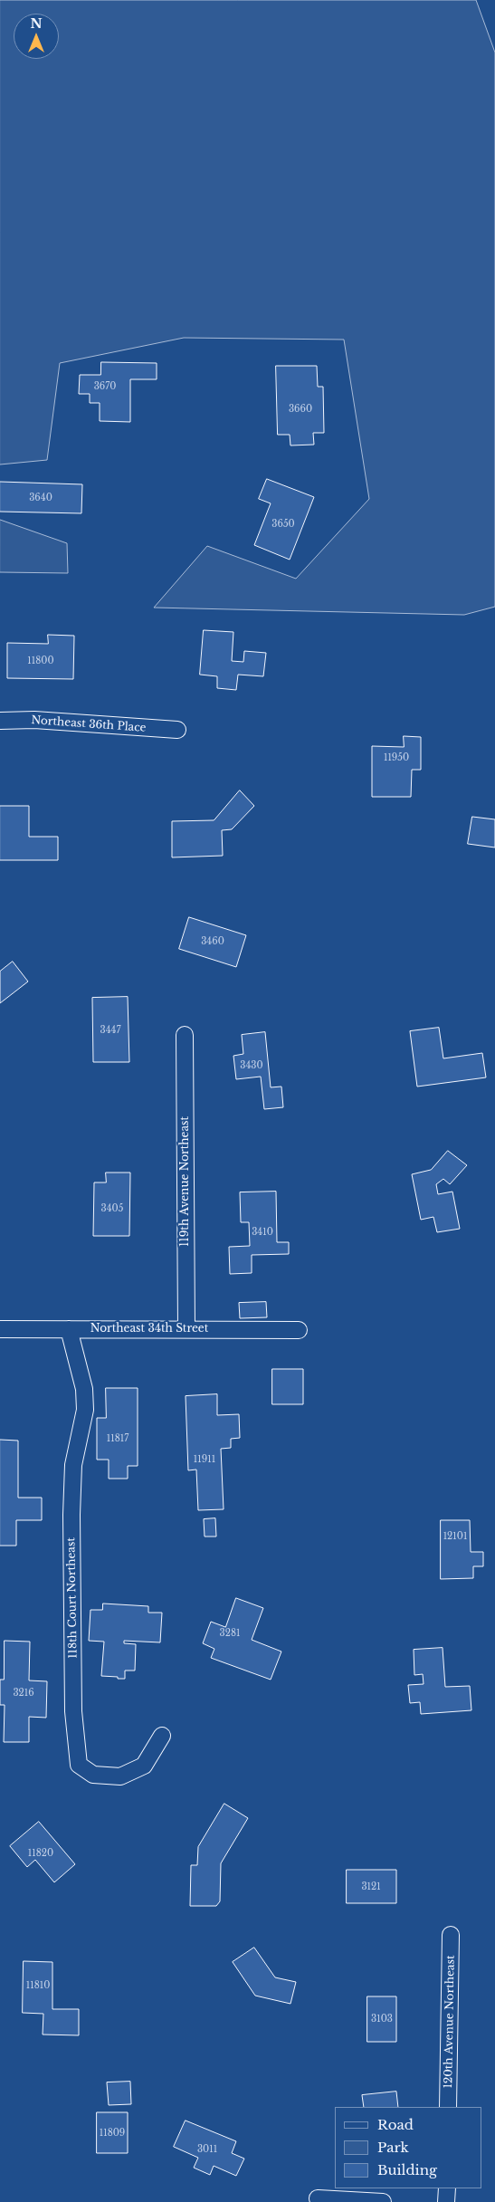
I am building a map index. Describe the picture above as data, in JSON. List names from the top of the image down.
{
  "streets": {
    "street": [
      "Northeast 36th Place",
      "119th Avenue Northeast",
      "Northeast 34th Street",
      "118th Court Northeast",
      "120th Avenue Northeast"
    ]
  },
  "crossings": [
    ["119th Avenue Northeast", "Northeast 34th Street"],
    ["Northeast 34th Street", "118th Court Northeast"]
  ],
  "house_numbers": [
    "3670",
    "3660",
    "3640",
    "3650",
    "11800",
    "11950",
    "3460",
    "3447",
    "3430",
    "3405",
    "3410",
    "11817",
    "11911",
    "12101",
    "3281",
    "3216",
    "11820",
    "3121",
    "11810",
    "3103",
    "11809",
    "3011"
  ],
  "legend": ["Road", "Park", "Building"],
  "north": "top"
}
